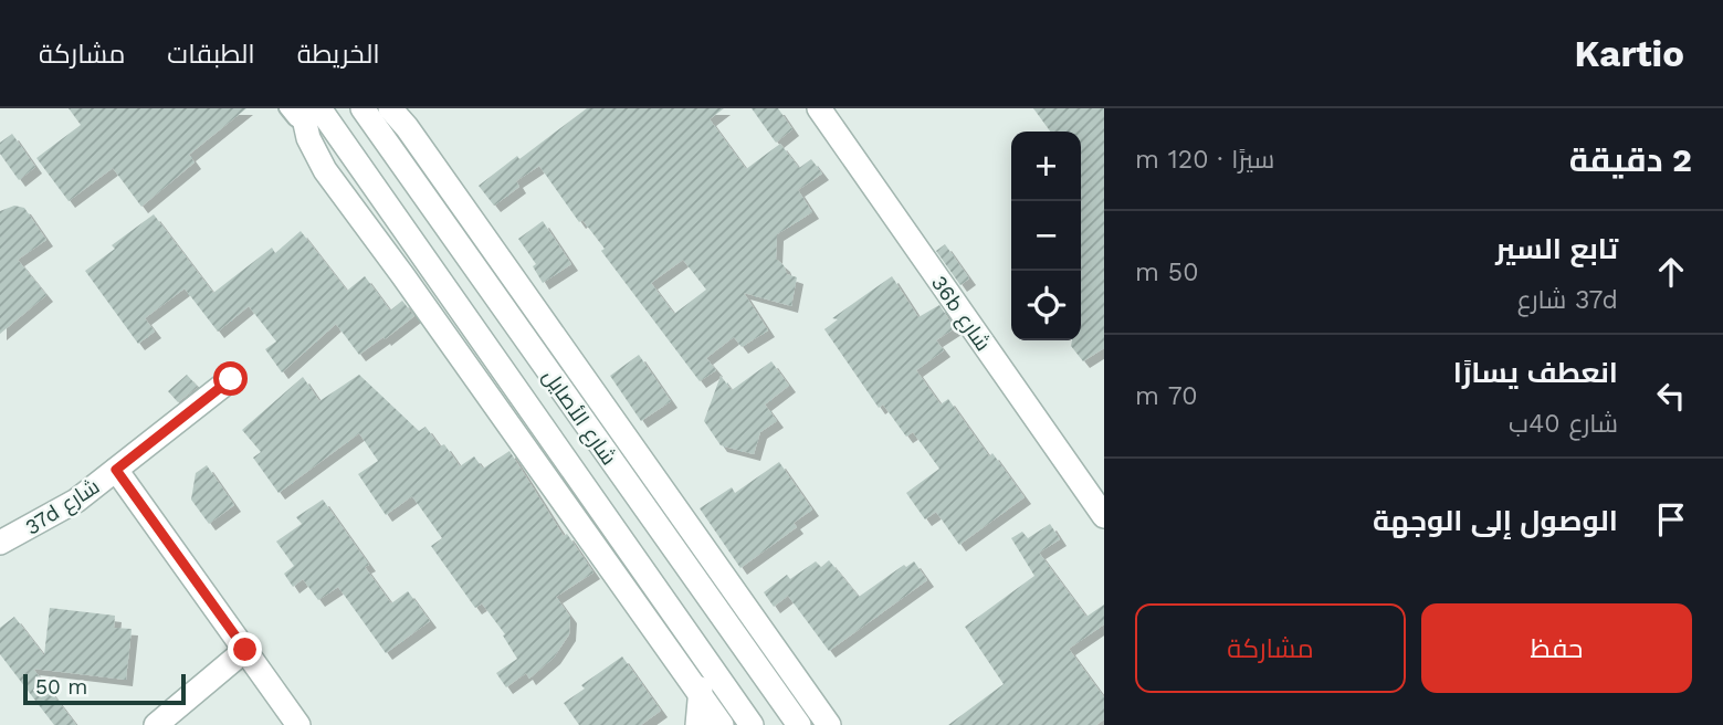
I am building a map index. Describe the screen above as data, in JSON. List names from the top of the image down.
{
  "streets": {
    "street": ["36b شارع", "شارع الأصايل", "37d شارع"]
  },
  "scale_bar": "50 m",
  "page": {
    "header": "Kartio",
    "nav": ["الخريطة", "الطبقات", "مشاركة"],
    "heading": ["2 دقيقة", "سيرًا · 120 m"],
    "map_buttons": ["+", "−"],
    "list": [
      ["تابع السير", "37d شارع", "50 m"],
      ["انعطف يسارًا", "شارع 40ب", "70 m"],
      "الوصول إلى الوجهة"
    ],
    "buttons": ["حفظ", "مشاركة"],
    "scale": "50 m"
  }
}
